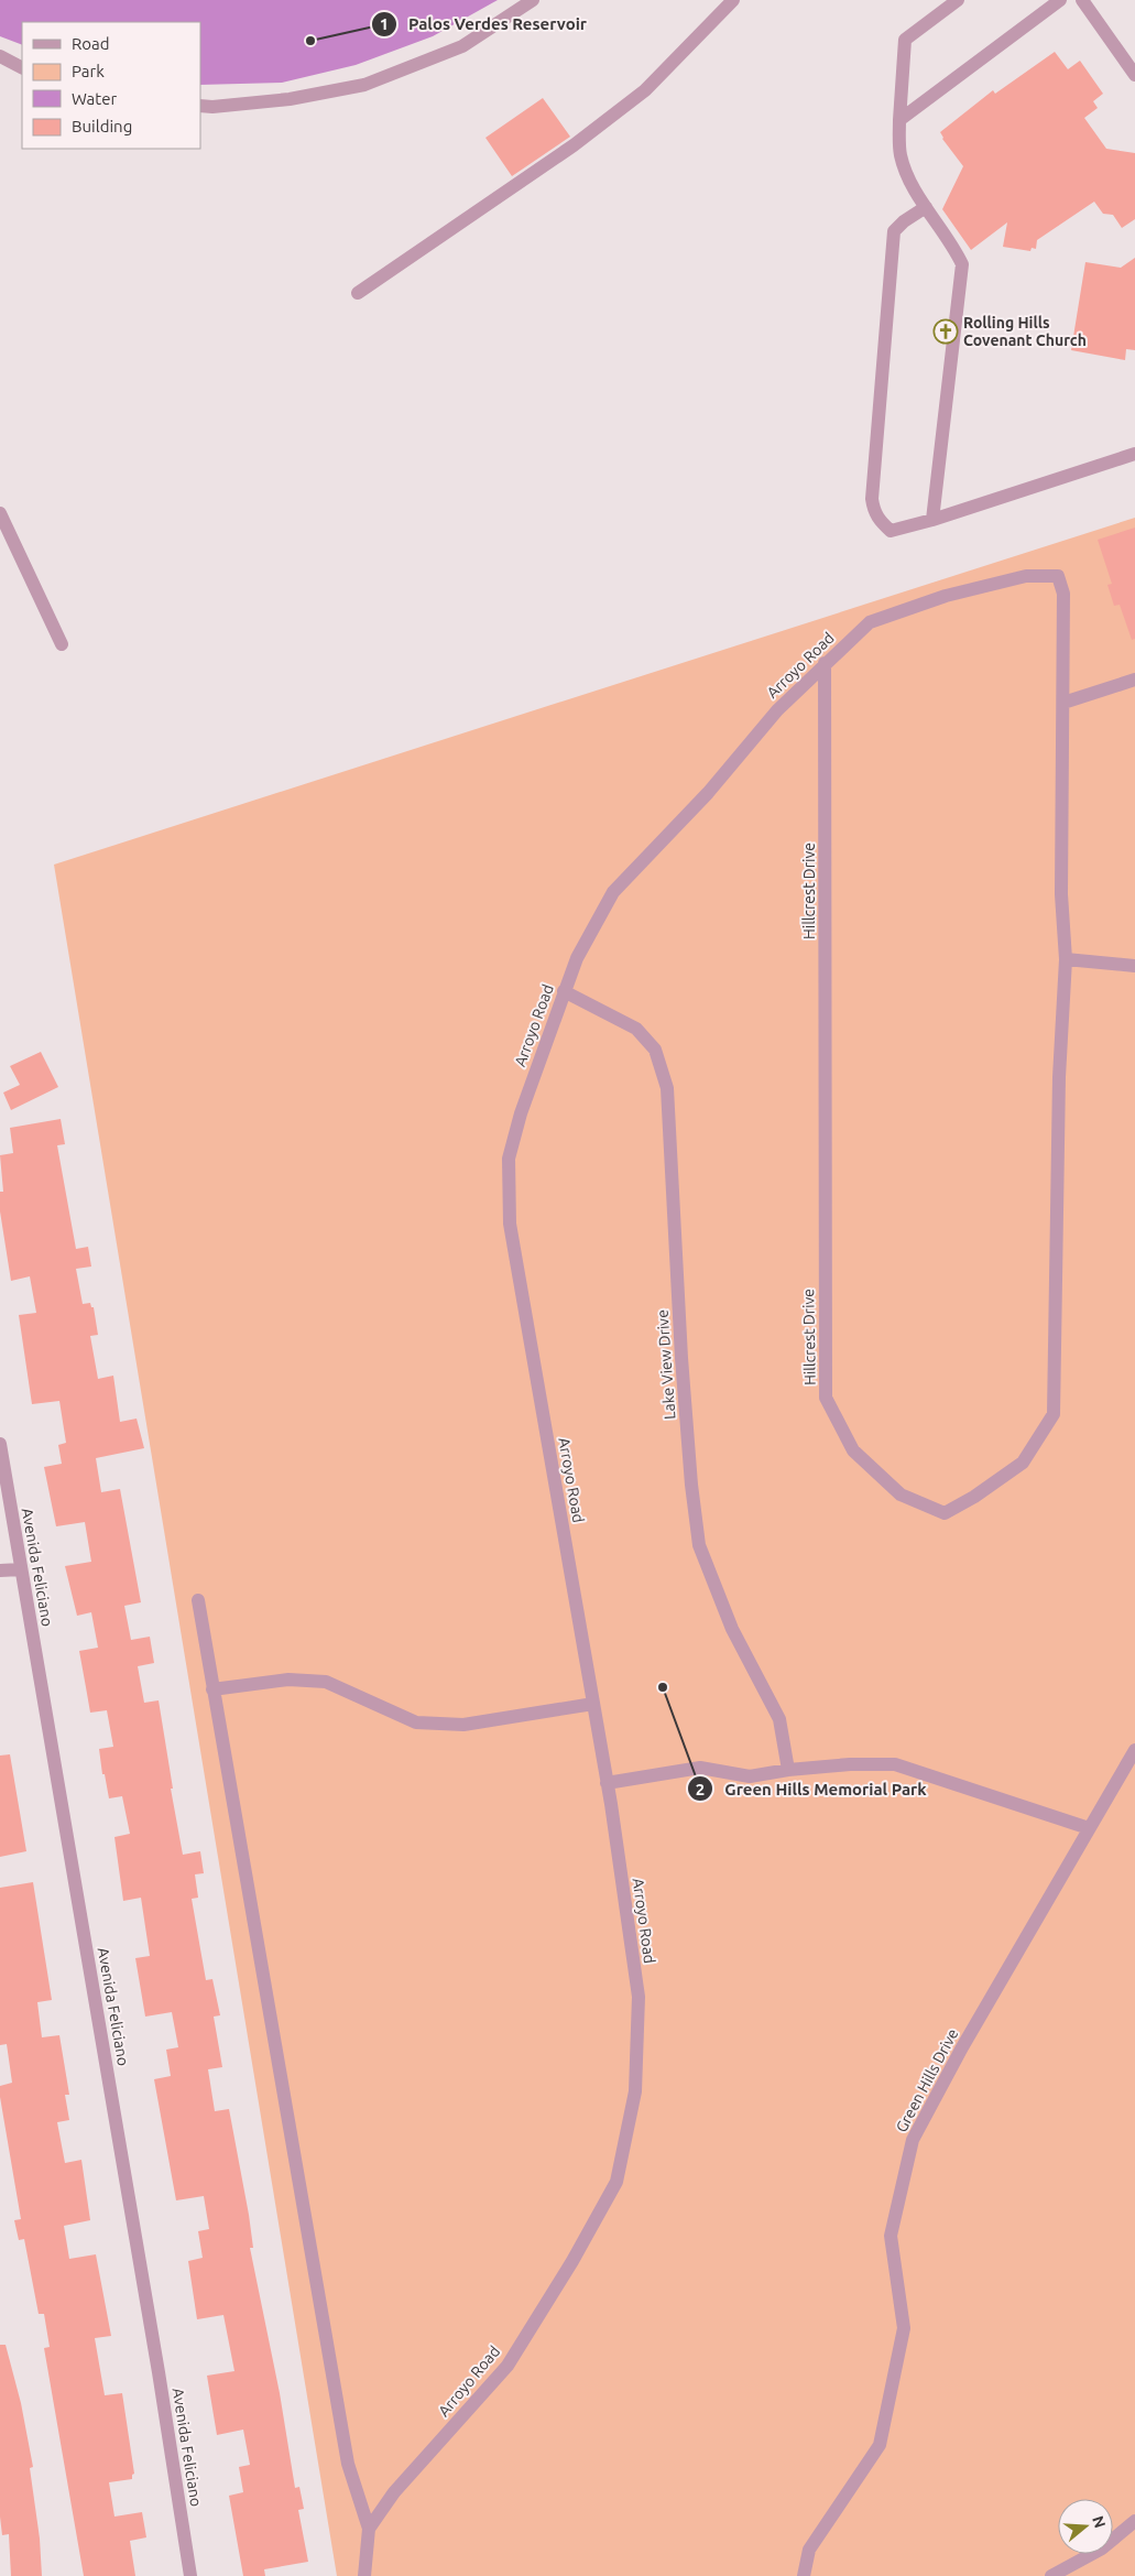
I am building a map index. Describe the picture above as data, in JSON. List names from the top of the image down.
{
  "streets": {
    "street": [
      "Arroyo Road",
      "Hillcrest Drive",
      "Lake View Drive",
      "Avenida Feliciano",
      "Green Hills Drive"
    ]
  },
  "crossings": [
    ["Arroyo Road", "Hillcrest Drive"],
    ["Arroyo Road", "Lake View Drive"]
  ],
  "places": {
    "other": ["Palos Verdes Reservoir", "Green Hills Memorial Park"],
    "church": ["Rolling Hills Covenant Church"]
  },
  "legend": [
    "Road",
    "Park",
    "Water",
    "Building"
  ],
  "north": "right"
}
